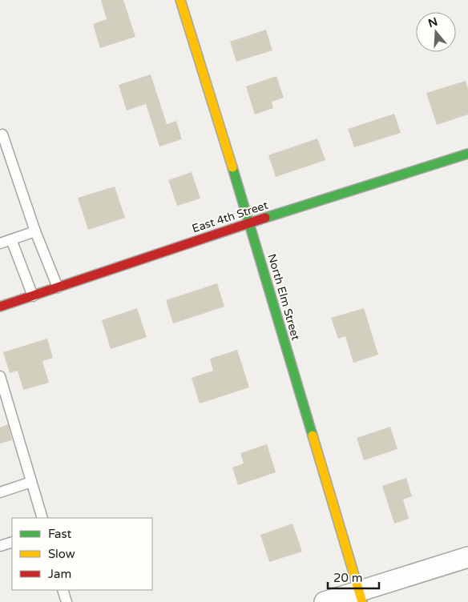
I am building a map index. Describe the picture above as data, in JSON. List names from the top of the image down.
{
  "streets": {
    "street": ["East 4th Street", "North Elm Street"]
  },
  "crossings": [
    ["East 4th Street", "North Elm Street"]
  ],
  "legend": ["Fast", "Slow", "Jam"],
  "scale_bar": "20 m",
  "north": "top"
}
